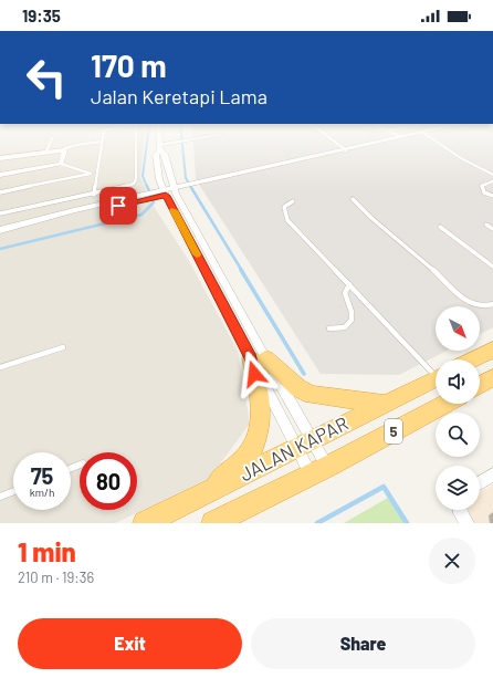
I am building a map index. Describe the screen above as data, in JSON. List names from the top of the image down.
{
  "streets": {
    "highway": ["5", "JALAN KAPAR"]
  },
  "north": "bottom right",
  "page": {
    "status": "19:35",
    "turn": ["170 m", "Jalan Keretapi Lama"],
    "speed": "75 km/h",
    "limit": "80",
    "heading": ["1 min", "210 m · 19:36"],
    "buttons": ["Exit", "Share"]
  }
}
